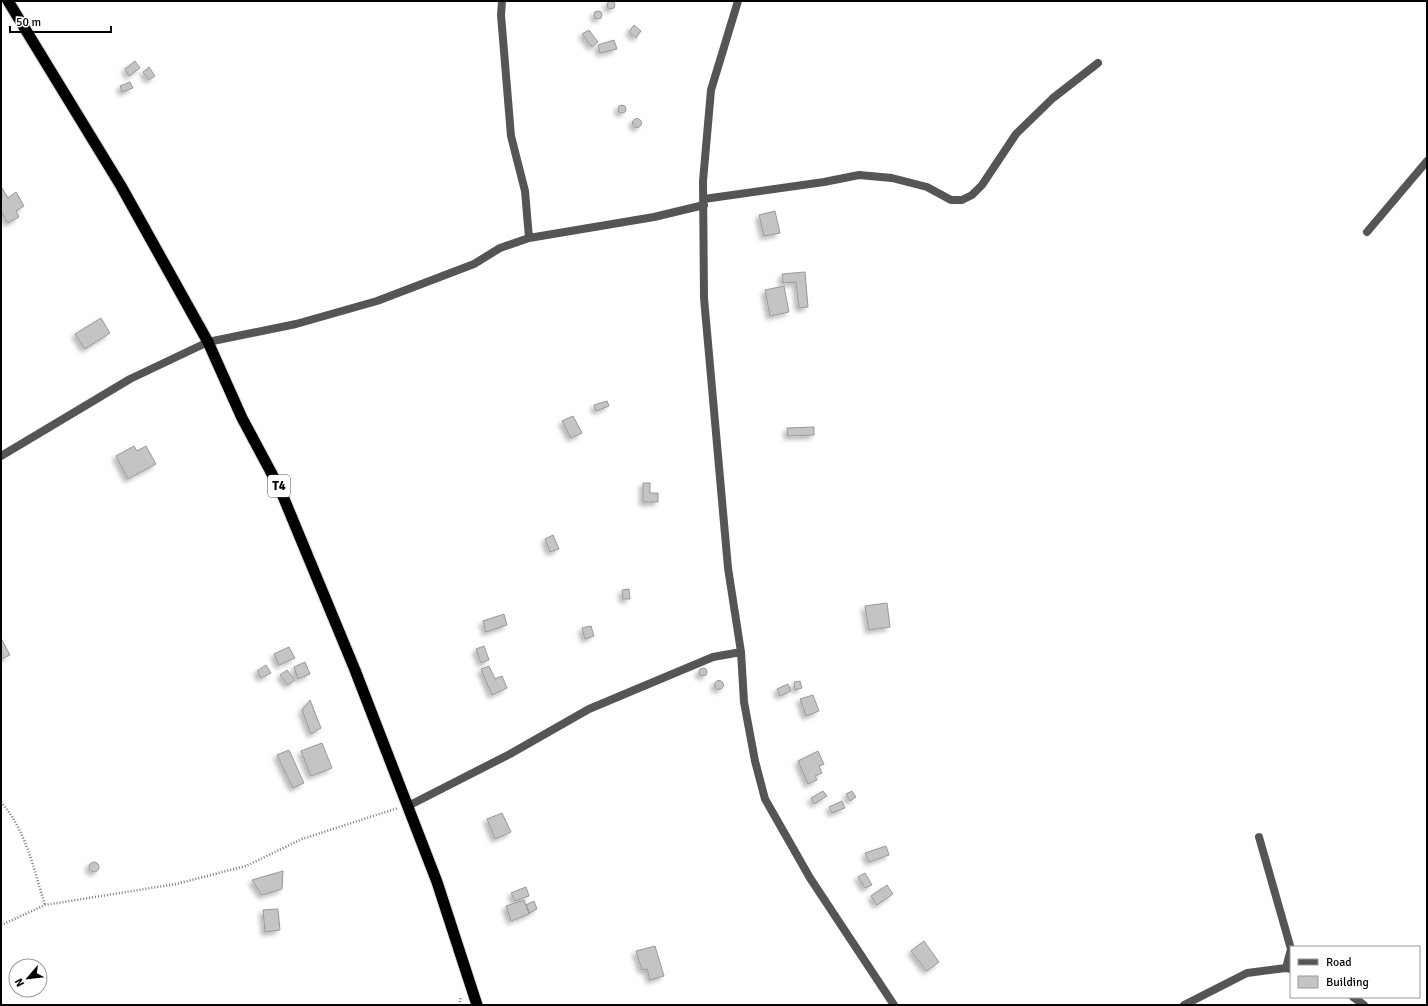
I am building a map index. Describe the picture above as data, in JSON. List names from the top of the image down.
{
  "streets": {
    "highway": ["T4"]
  },
  "legend": ["Road", "Building"],
  "scale_bar": "50 m",
  "north": "bottom left"
}
